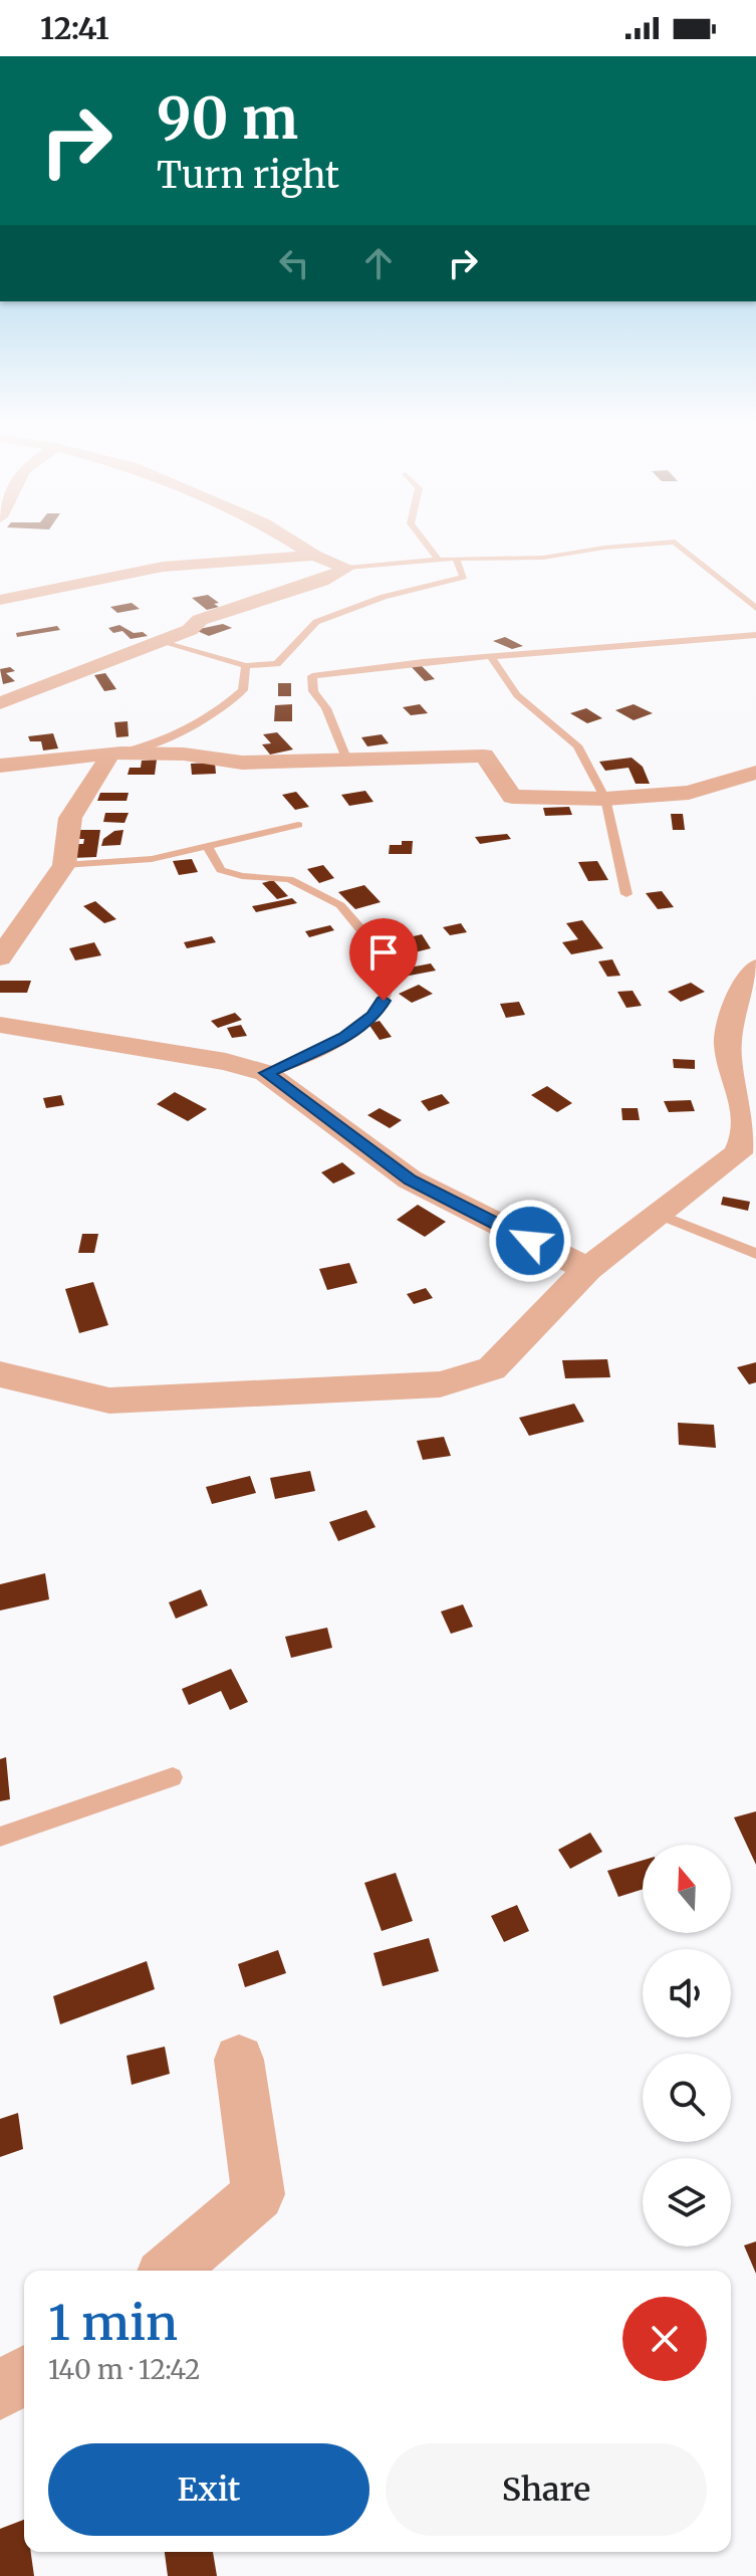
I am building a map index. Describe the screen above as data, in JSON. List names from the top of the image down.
{
  "north": "top",
  "page": {
    "status": "12:41",
    "turn": ["90 m", "Turn right"],
    "heading": ["1 min", "140 m · 12:42"],
    "buttons": ["Exit", "Share"]
  }
}
